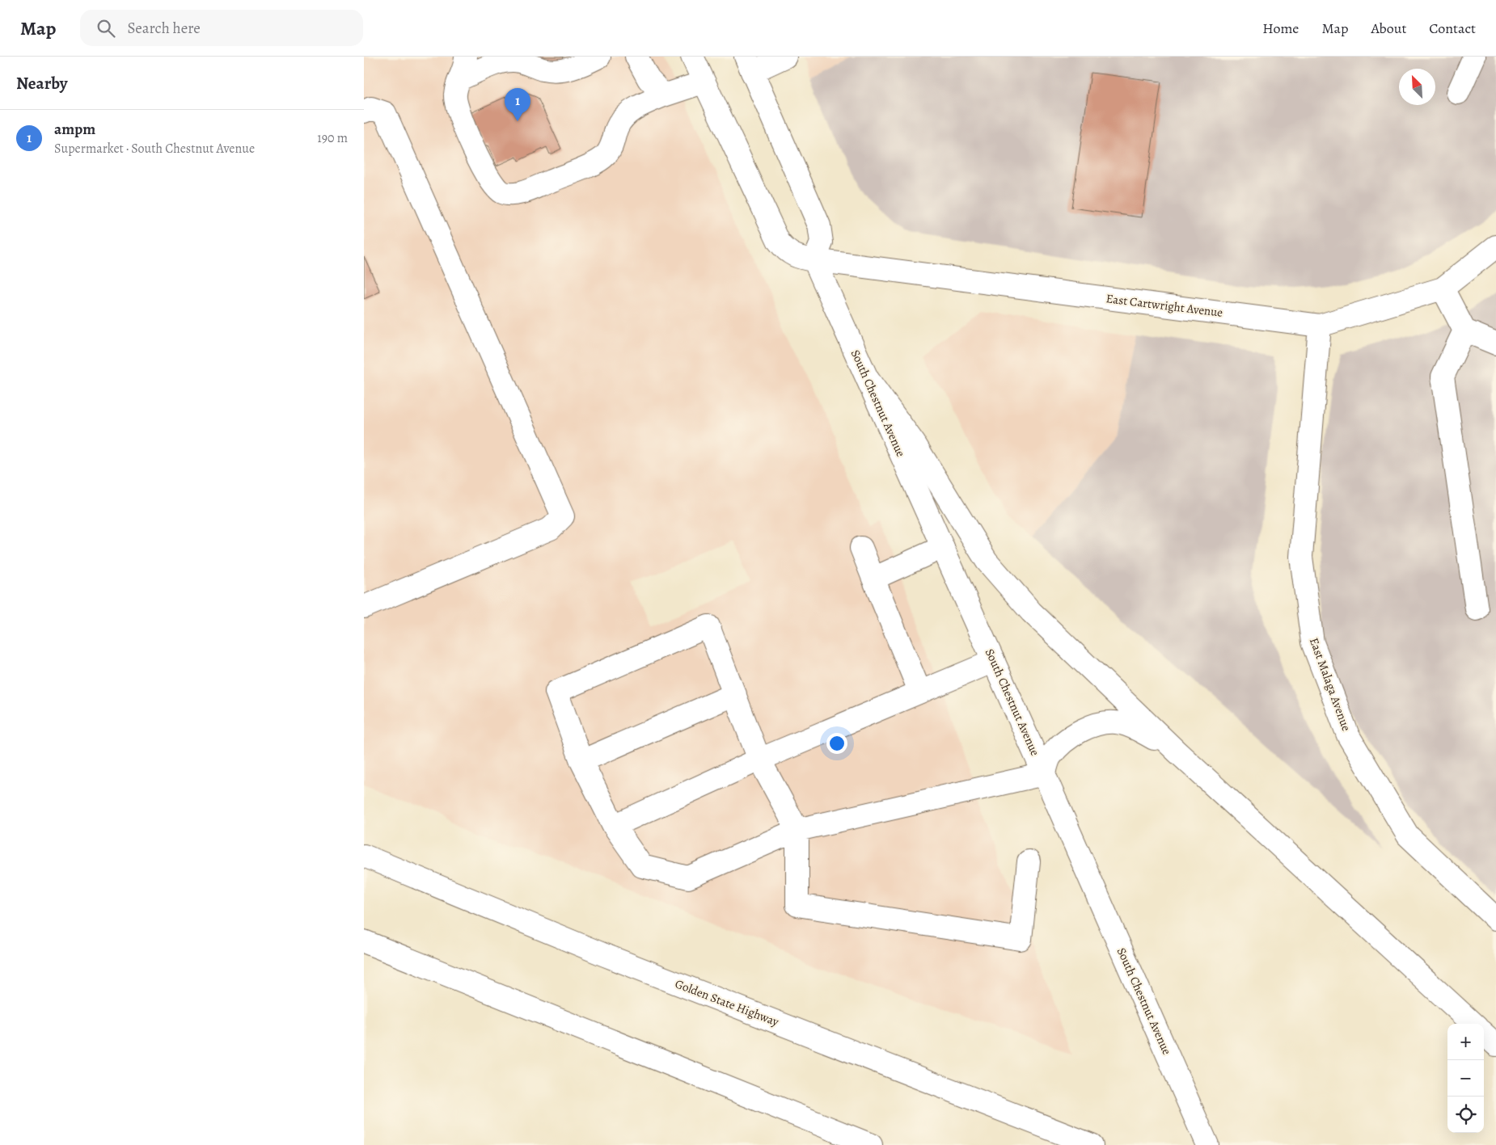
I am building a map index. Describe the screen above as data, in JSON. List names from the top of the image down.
{
  "streets": {
    "main road": [
      "East Cartwright Avenue",
      "South Chestnut Avenue",
      "East Malaga Avenue",
      "Golden State Highway"
    ]
  },
  "crossings": [
    ["East Cartwright Avenue", "South Chestnut Avenue"],
    ["East Cartwright Avenue", "East Malaga Avenue"]
  ],
  "north": "top left",
  "page": {
    "header": "Map",
    "search": "Search here",
    "nav": [
      "Home",
      "Map",
      "About",
      "Contact"
    ],
    "heading": "Nearby",
    "pins": "1",
    "list": [
      {
        "mark": "1",
        "name": "ampm",
        "note": "Supermarket · South Chestnut Avenue",
        "value": "190 m"
      }
    ],
    "map_buttons": ["+", "−"]
  }
}
